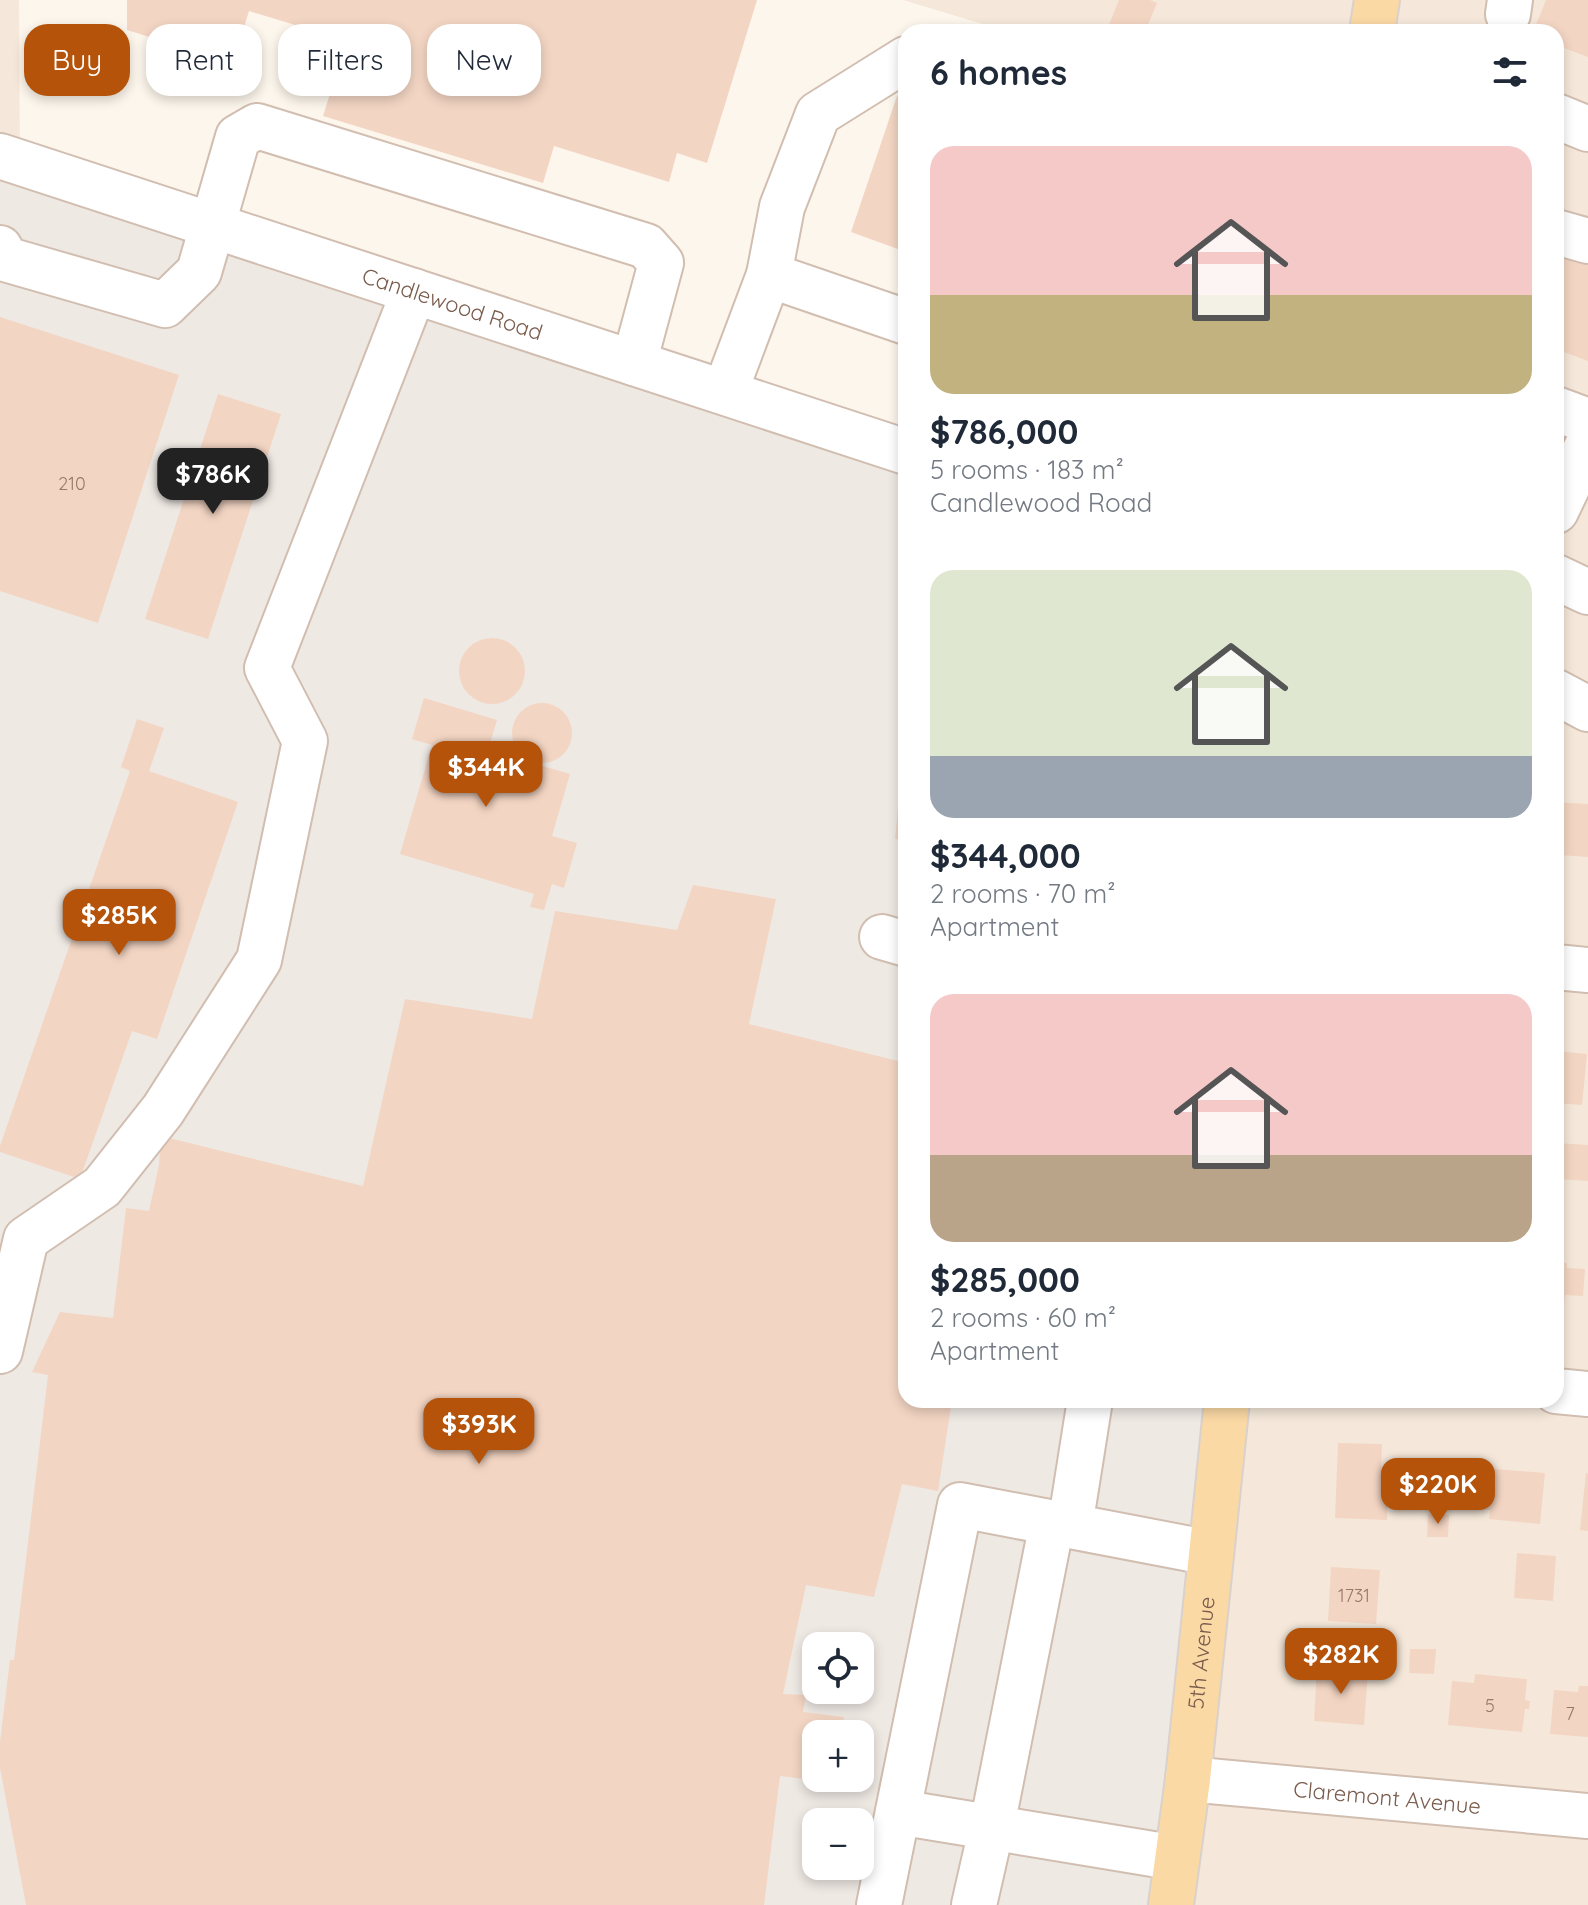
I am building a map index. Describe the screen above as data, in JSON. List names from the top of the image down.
{
  "streets": {
    "main road": ["5th Avenue"],
    "street": ["Candlewood Road", "Claremont Avenue"]
  },
  "crossings": [
    ["5th Avenue", "Claremont Avenue"]
  ],
  "house_numbers": [
    "210",
    "1731",
    "5",
    "7"
  ],
  "page": {
    "chip": [
      "Buy",
      "Rent",
      "Filters",
      "New"
    ],
    "heading": "6 homes",
    "list": [
      {
        "name": "$786,000",
        "note": "5 rooms · 183 m² · Candlewood Road"
      },
      {
        "name": "$344,000",
        "note": "2 rooms · 70 m² · Apartment"
      },
      {
        "name": "$285,000",
        "note": "2 rooms · 60 m² · Apartment"
      }
    ],
    "price": [
      "$786K",
      "$344K",
      "$285K",
      "$393K",
      "$220K",
      "$282K"
    ],
    "map_buttons": ["+", "−"]
  }
}
